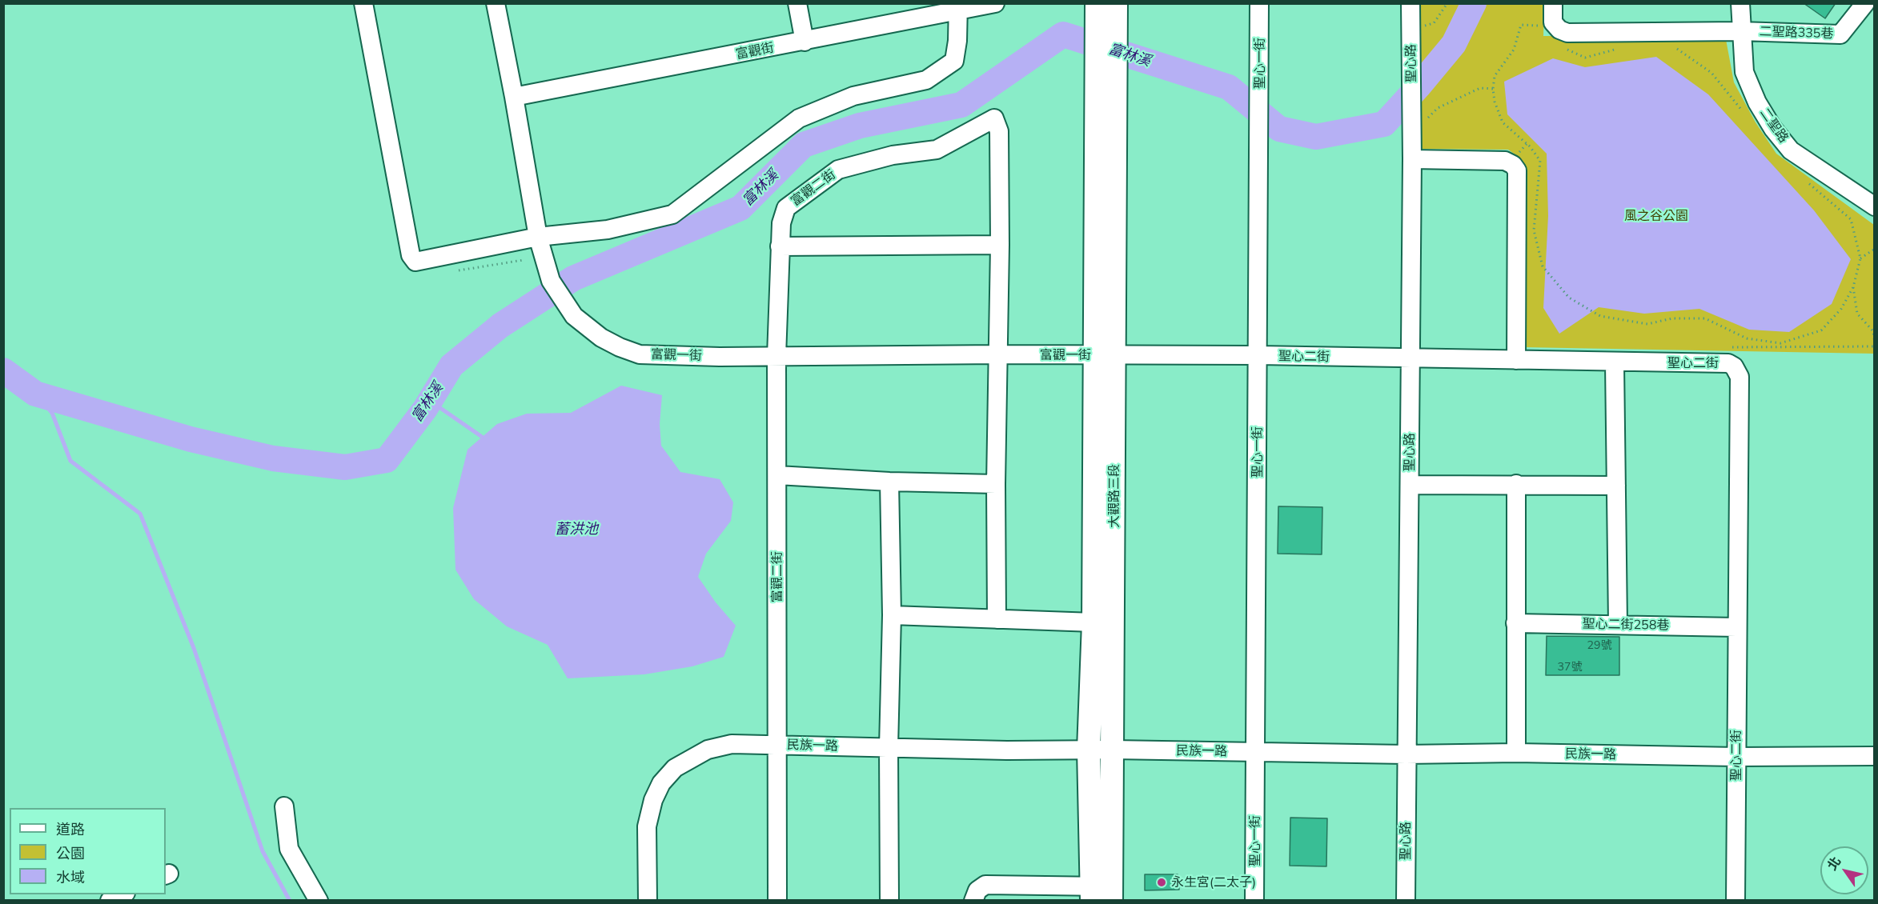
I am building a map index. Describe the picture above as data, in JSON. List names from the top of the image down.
{
  "streets": {
    "main road": ["大觀路三段"],
    "street": [
      "二聖路335巷",
      "富觀街",
      "聖心一街",
      "聖心路",
      "二聖路",
      "富觀二街",
      "富觀一街",
      "聖心二街",
      "聖心二街258巷",
      "民族一路"
    ]
  },
  "crossings": [
    ["二聖路335巷", "二聖路"],
    ["富觀街", "富觀一街"],
    ["聖心一街", "聖心二街"],
    ["聖心一街", "民族一路"],
    ["聖心路", "聖心二街"],
    ["聖心路", "民族一路"],
    ["富觀二街", "富觀一街"],
    ["富觀二街", "民族一路"],
    ["富觀一街", "聖心二街"],
    ["富觀一街", "大觀路三段"],
    ["聖心二街", "大觀路三段"],
    ["聖心二街", "聖心二街258巷"],
    ["聖心二街", "民族一路"],
    ["大觀路三段", "民族一路"]
  ],
  "water": ["富林溪", "蓄洪池"],
  "parks": ["風之谷公園"],
  "places": ["永生宮(二太子)"],
  "house_numbers": ["29號", "37號"],
  "legend": ["道路", "公園", "水域"],
  "north": "top left"
}
